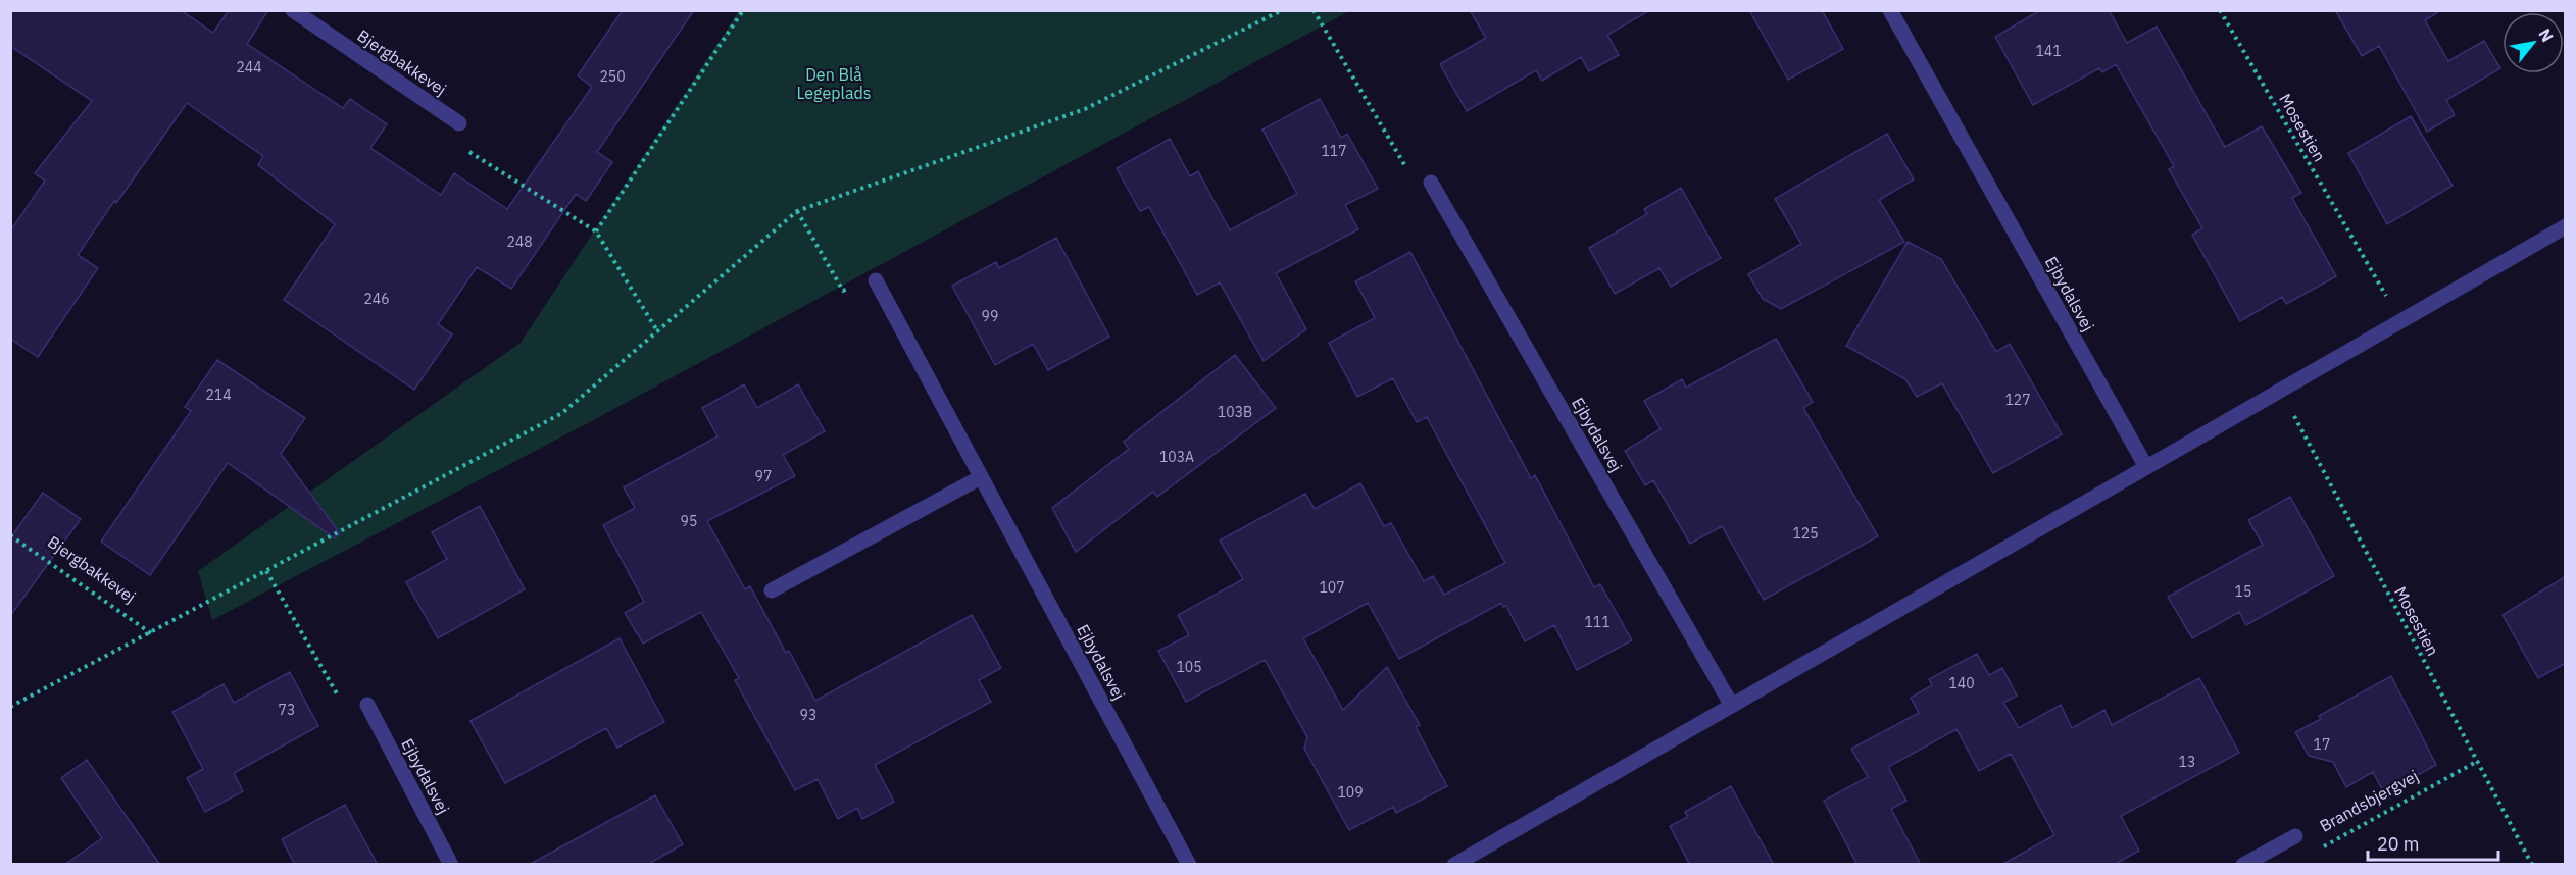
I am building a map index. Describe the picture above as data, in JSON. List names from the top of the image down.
{
  "streets": {
    "street": ["Bjergbakkevej", "Ejbydalsvej"],
    "path": ["Mosestien", "Brandsbjergvej"]
  },
  "crossings": [
    ["Mosestien", "Brandsbjergvej"]
  ],
  "parks": ["Den Blå Legeplads"],
  "house_numbers": [
    "141",
    "244",
    "250",
    "117",
    "248",
    "246",
    "99",
    "214",
    "127",
    "103B",
    "103A",
    "97",
    "95",
    "125",
    "107",
    "15",
    "111",
    "105",
    "140",
    "73",
    "93",
    "17",
    "13",
    "109"
  ],
  "scale_bar": "20 m",
  "north": "top right"
}
